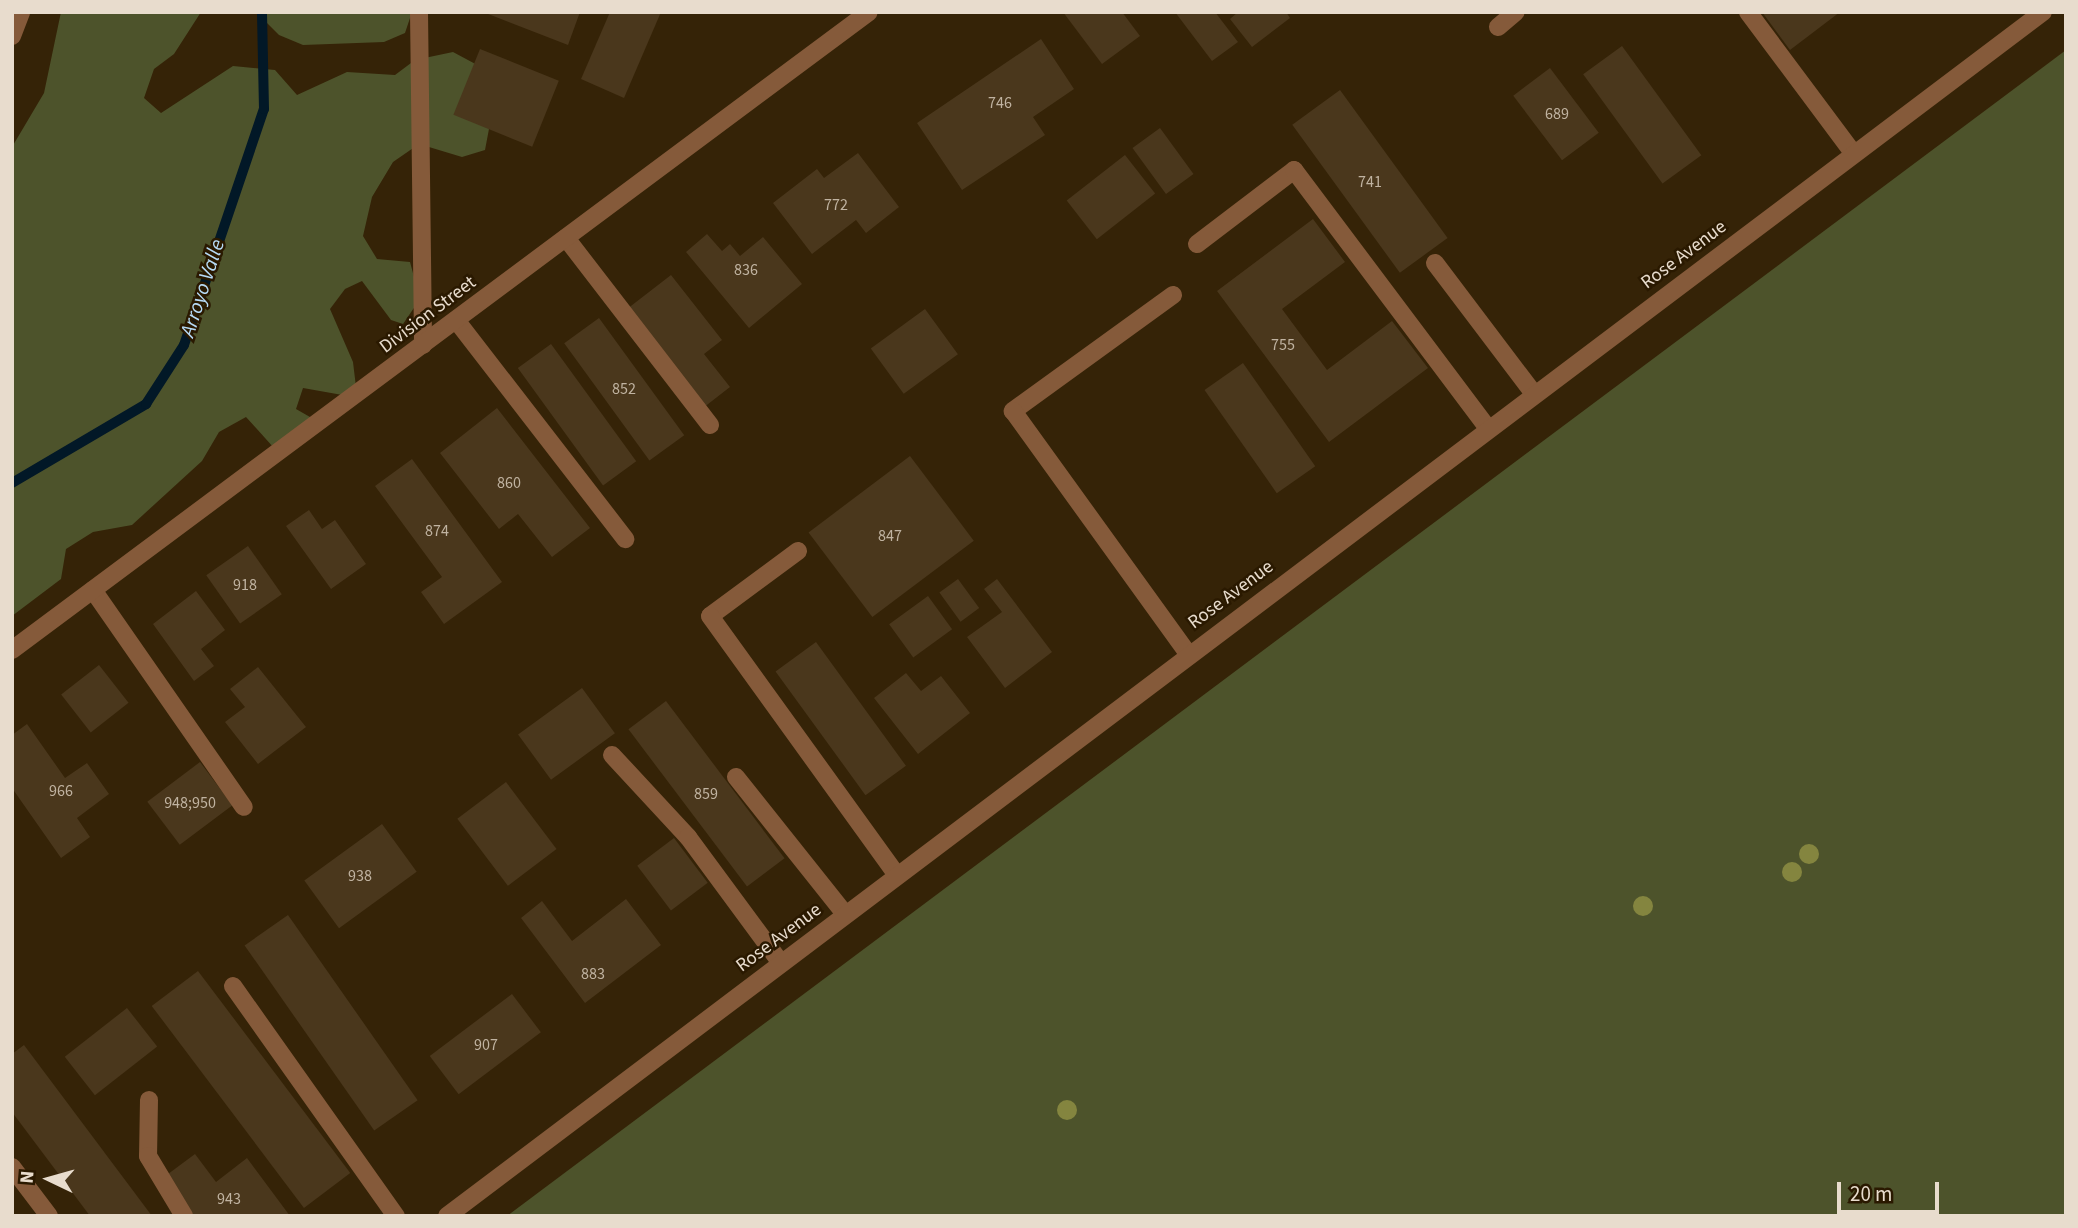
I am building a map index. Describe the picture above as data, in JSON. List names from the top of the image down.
{
  "streets": {
    "street": ["Rose Avenue", "Division Street"]
  },
  "water": ["Arroyo Valle"],
  "house_numbers": [
    "746",
    "689",
    "741",
    "772",
    "836",
    "755",
    "852",
    "860",
    "874",
    "847",
    "918",
    "966",
    "859",
    "948;950",
    "938",
    "883",
    "907",
    "943"
  ],
  "scale_bar": "20 m",
  "north": "left"
}
